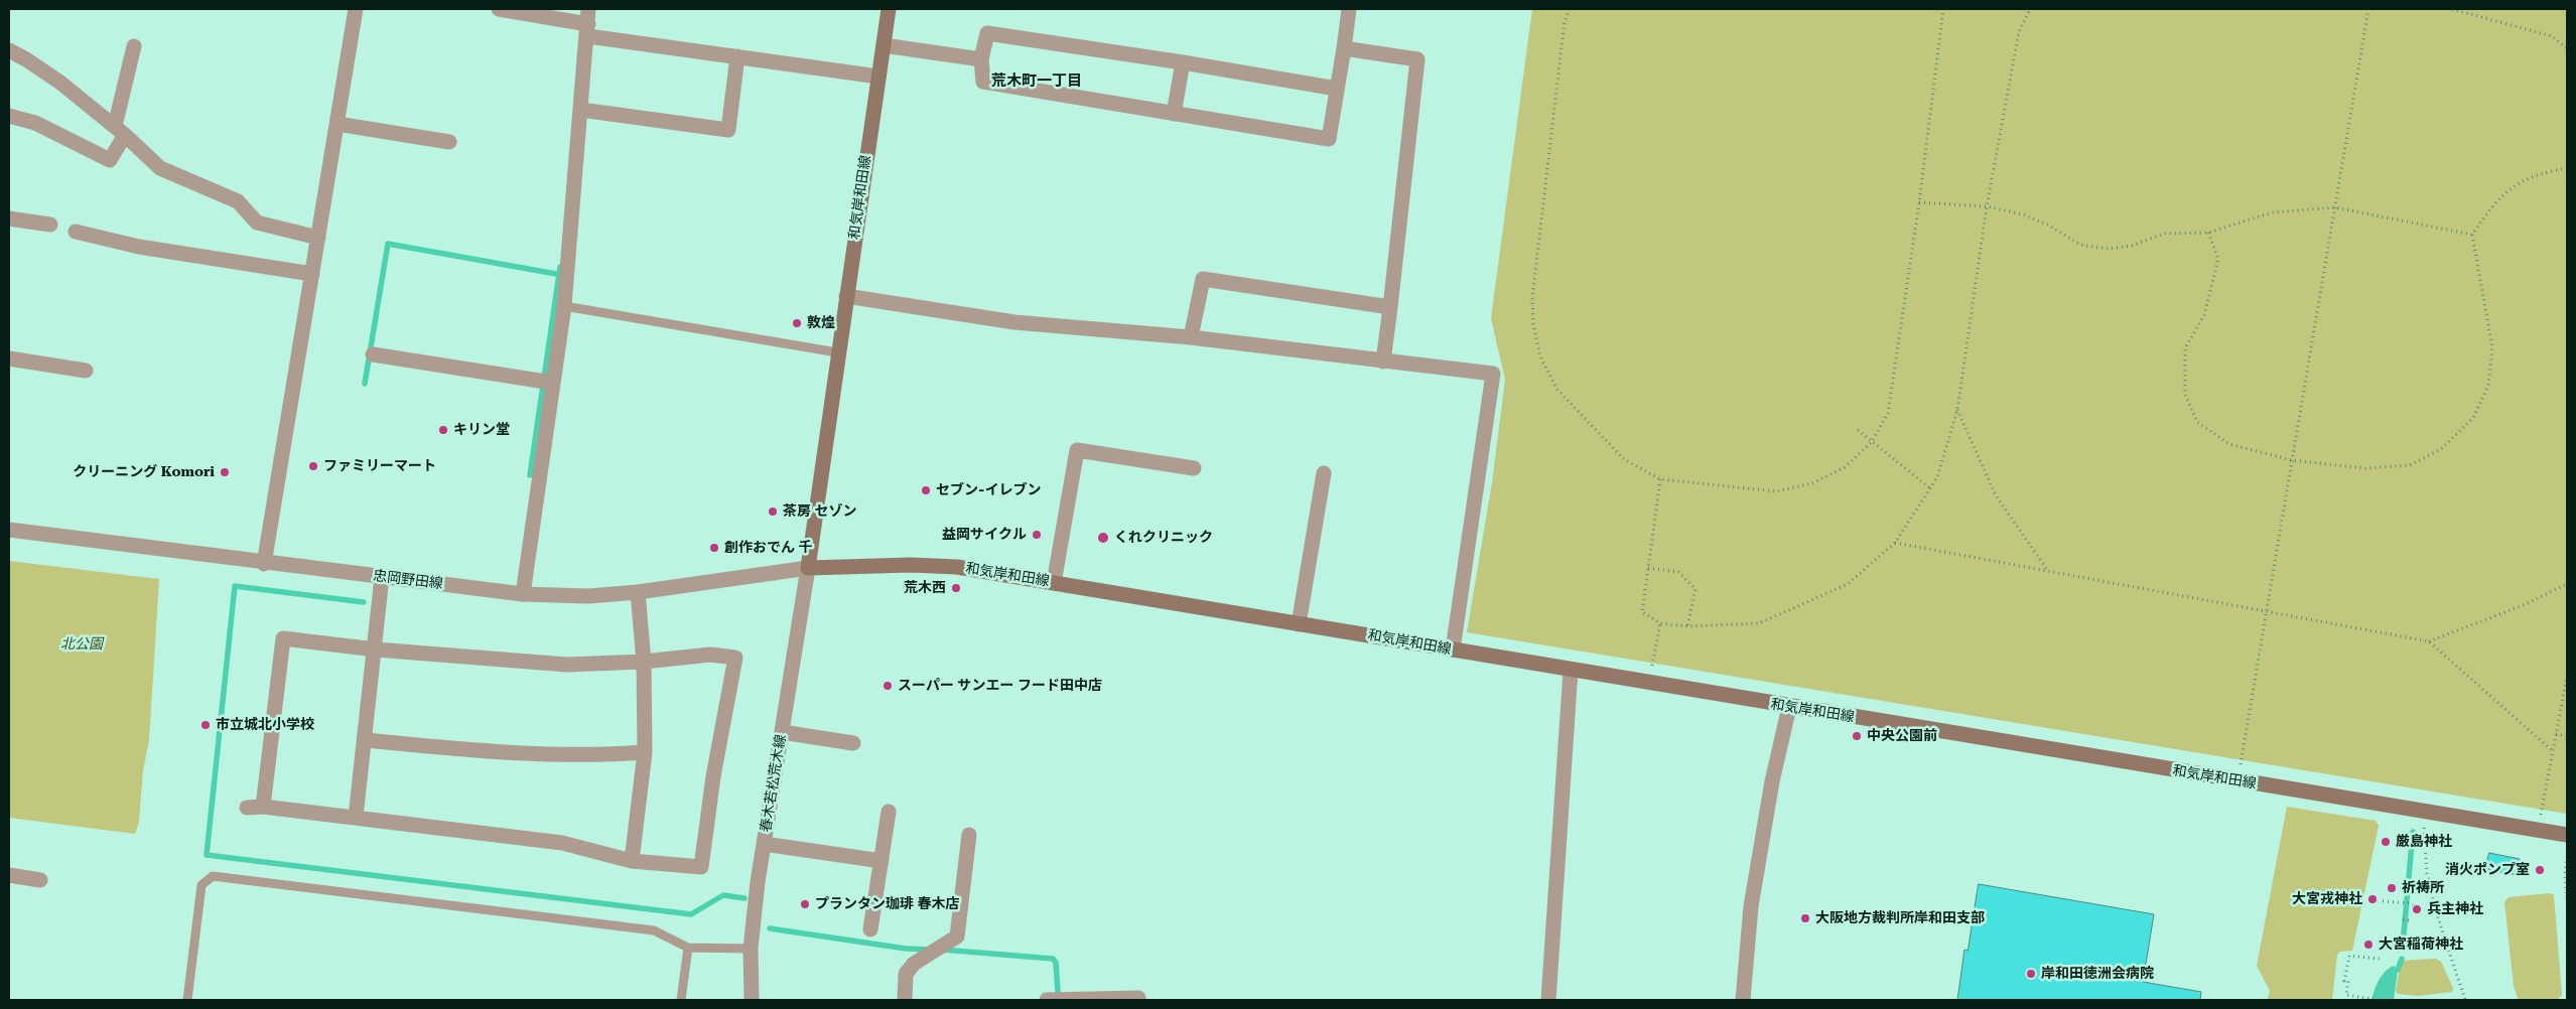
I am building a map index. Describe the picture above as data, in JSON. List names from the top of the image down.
{
  "streets": {
    "main road": ["和気岸和田線"],
    "street": ["忠岡野田線", "春木若松荒木線"]
  },
  "crossings": [
    ["和気岸和田線", "忠岡野田線"],
    ["和気岸和田線", "春木若松荒木線"],
    ["忠岡野田線", "春木若松荒木線"]
  ],
  "districts": ["荒木町一丁目"],
  "parks": ["北公園"],
  "places": [
    "敦煌",
    "キリン堂",
    "ファミリーマート",
    "クリーニング Komori",
    "セブン-イレブン",
    "茶房 セゾン",
    "益岡サイクル",
    "くれクリニック",
    "創作おでん 千",
    "荒木西",
    "スーパー サンエー フード田中店",
    "市立城北小学校",
    "中央公園前",
    "厳島神社",
    "消火ポンプ室",
    "祈祷所",
    "大宮戎神社",
    "プランタン珈琲 春木店",
    "兵主神社",
    "大阪地方裁判所岸和田支部",
    "大宮稲荷神社",
    "岸和田徳洲会病院"
  ]
}
